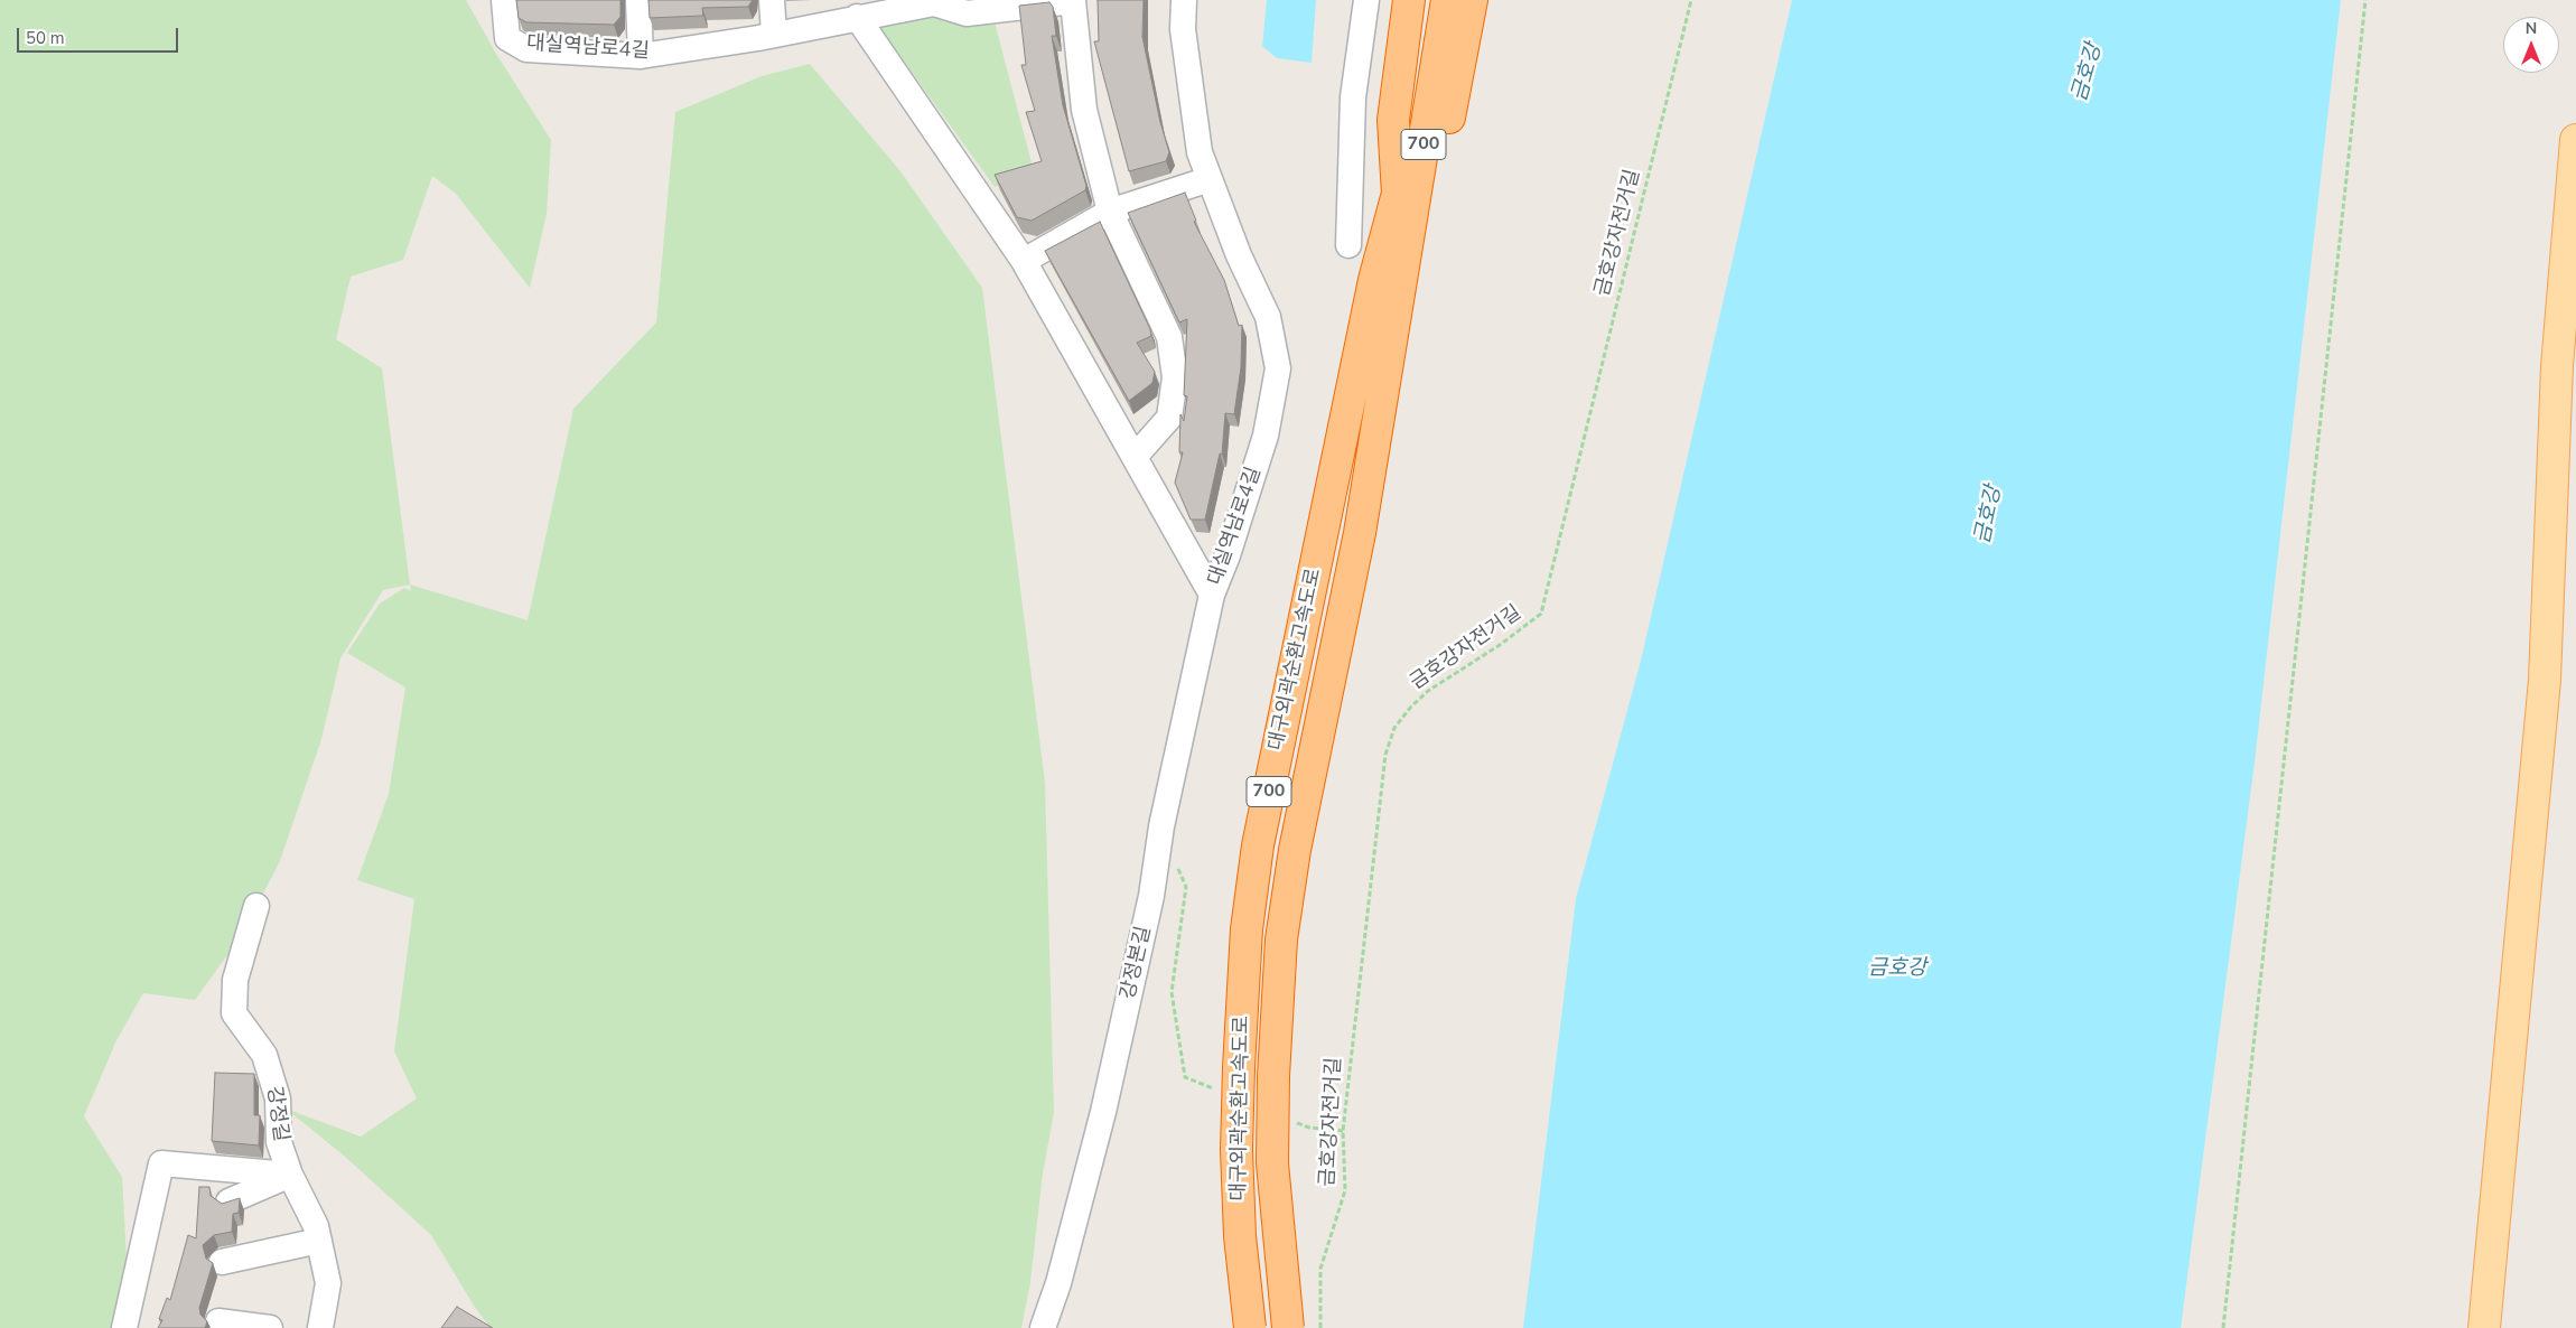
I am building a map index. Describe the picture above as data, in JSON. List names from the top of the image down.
{
  "streets": {
    "highway": ["700", "대구외곽순환고속도로"],
    "street": ["대실역남로4길", "강정본길", "강정길"],
    "path": ["금호강자전거길"]
  },
  "crossings": [
    ["대실역남로4길", "강정본길"]
  ],
  "water": ["금호강"],
  "scale_bar": "50 m",
  "north": "top"
}
